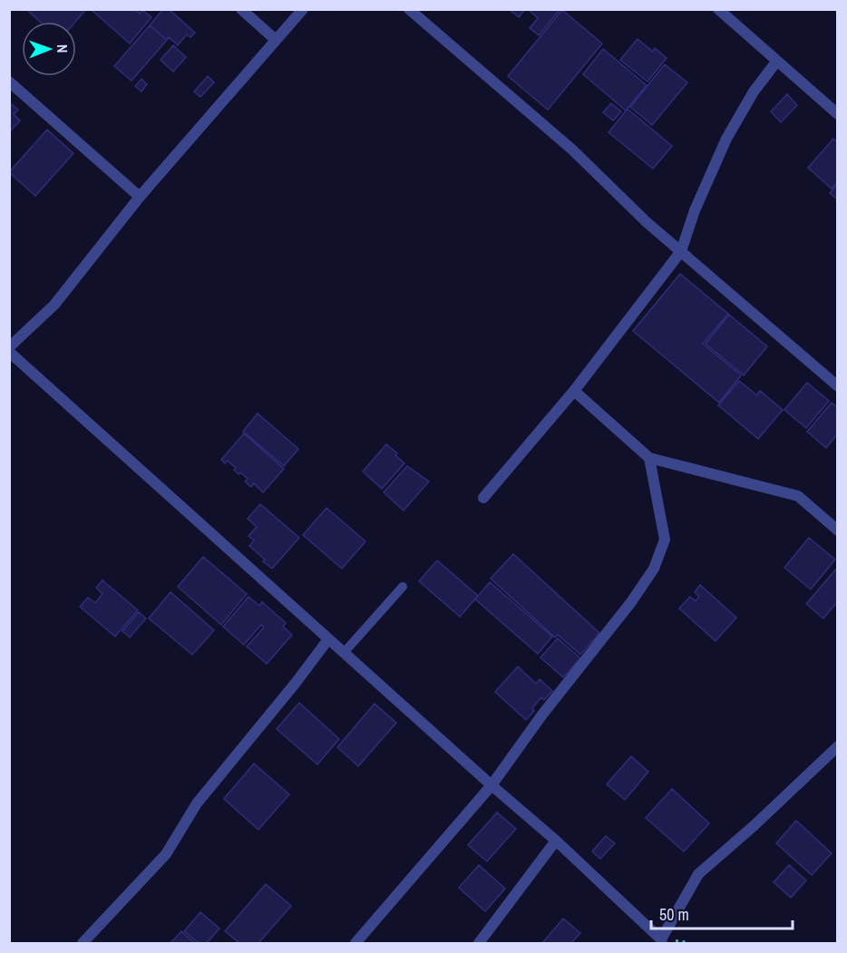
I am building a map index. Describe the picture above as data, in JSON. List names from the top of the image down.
{
  "scale_bar": "50 m",
  "north": "right"
}
